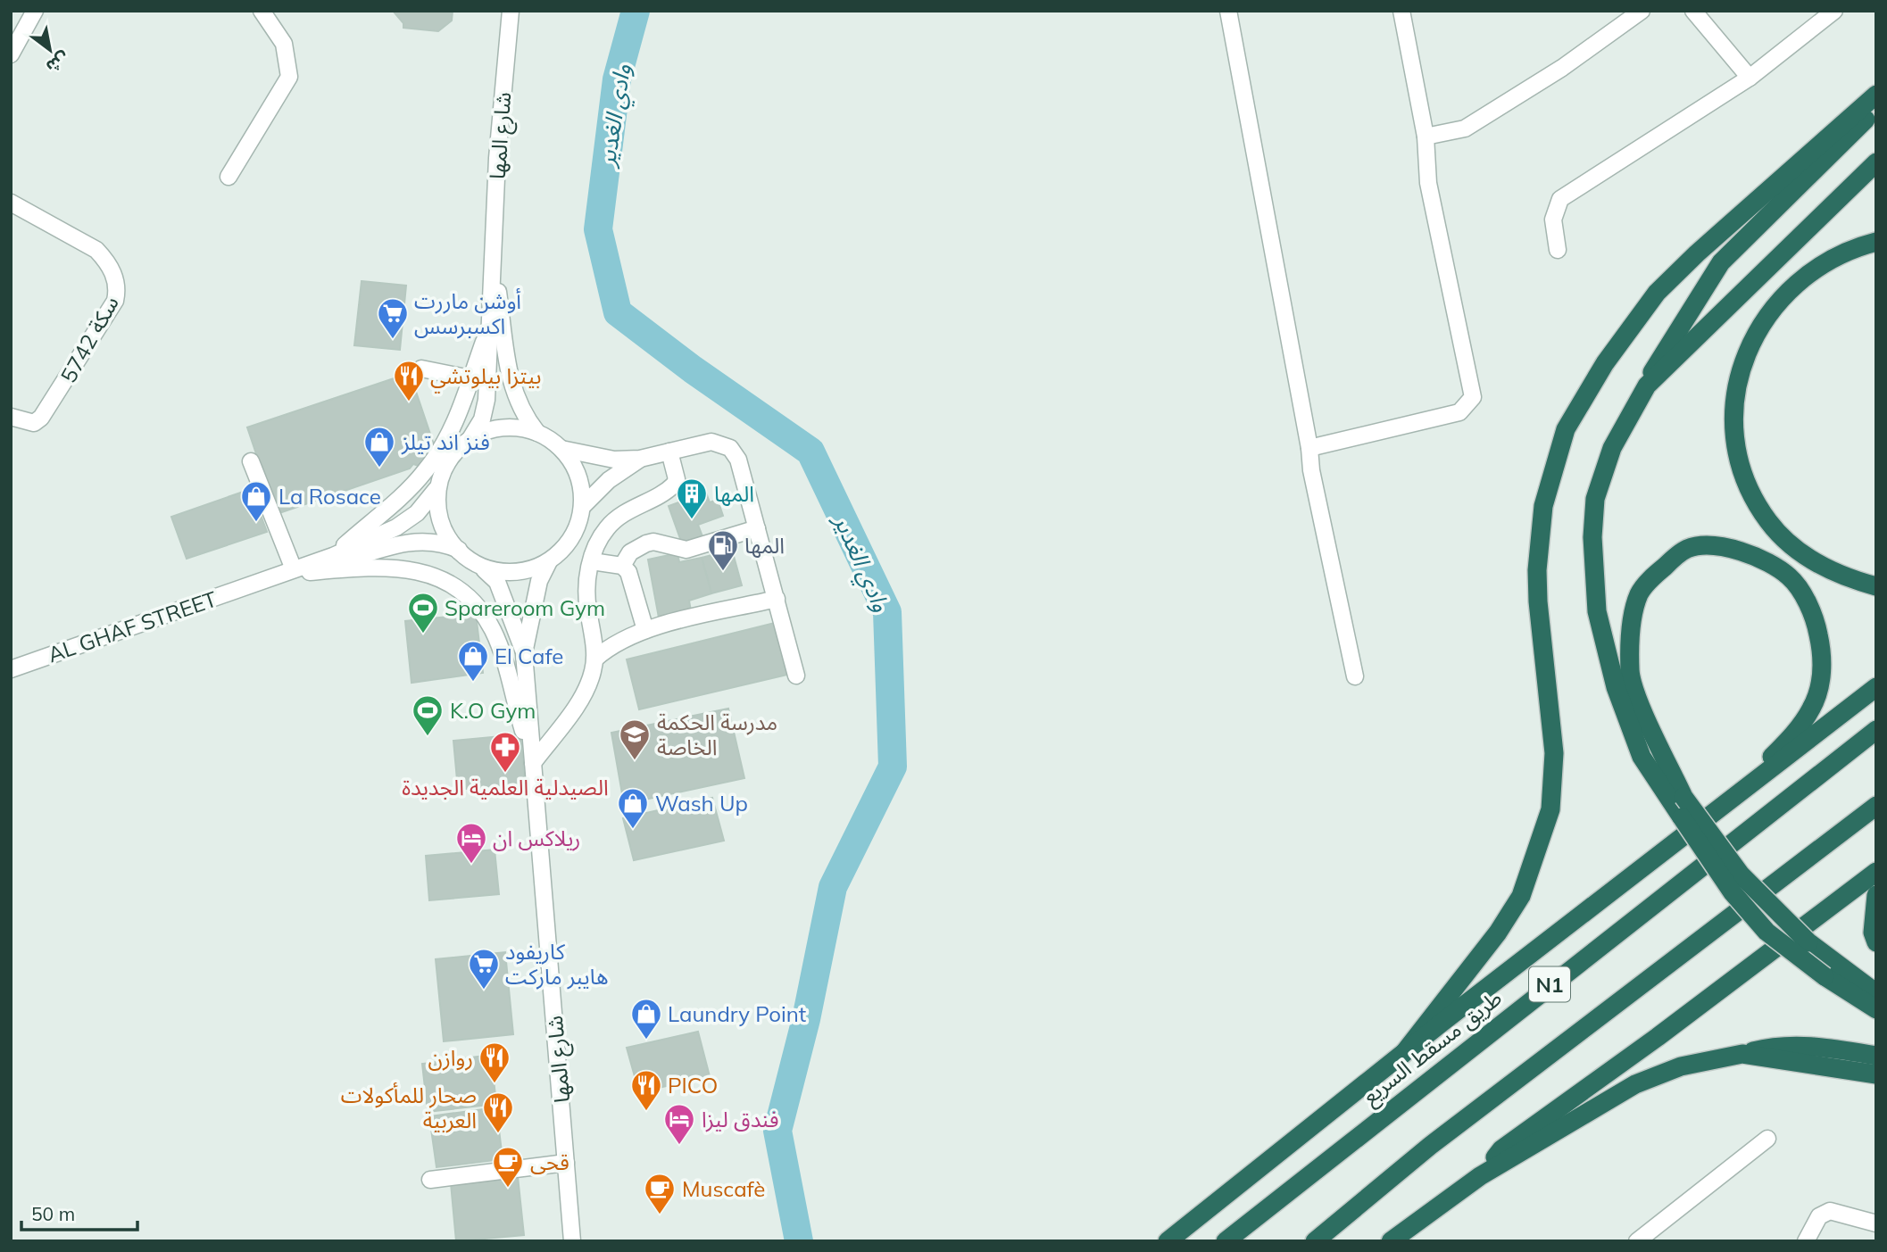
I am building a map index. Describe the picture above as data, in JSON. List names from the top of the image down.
{
  "streets": {
    "highway": ["N1", "طريق مسقط السريع"],
    "street": ["شارع المها", "سكة 5742", "AL GHAF STREET"]
  },
  "water": ["وادي الغدير"],
  "places": {
    "supermarket": ["أوشن ماررت اكسبرسس", "كاريفود هايبر ماركت"],
    "restaurant": [
      "بيتزا بيلوتشي",
      "روازن",
      "PICO",
      "صحار للمأكولات العربية"
    ],
    "shop": [
      "فنز اند تيلز",
      "La Rosace",
      "El Cafe",
      "Wash Up",
      "Laundry Point"
    ],
    "building": ["المها"],
    "fuel station": ["المه‍ا"],
    "sports": ["Spareroom Gym", "K.O Gym"],
    "school or university": ["مدرسة الحكمة الخاصة"],
    "pharmacy": ["الصيدلية العلمية الجديدة"],
    "hotel": ["ريلاكس ان", "فندق ليزا"],
    "cafe": ["قحى", "Muscafè"]
  },
  "scale_bar": "50 m",
  "north": "bottom right"
}
